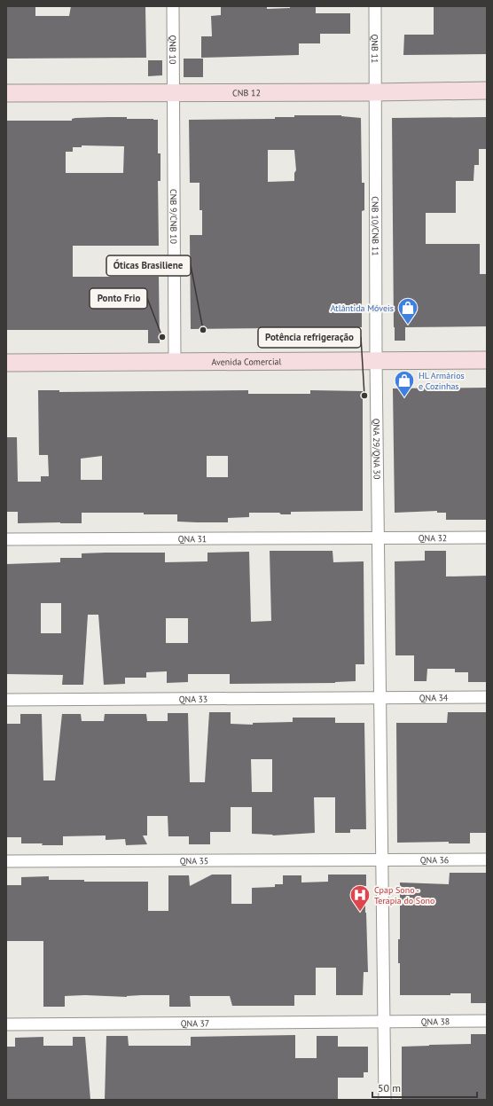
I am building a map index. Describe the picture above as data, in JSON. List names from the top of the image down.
{
  "streets": {
    "street": [
      "QNB 11",
      "QNB 10",
      "CNB 12",
      "CNB 9/CNB 10",
      "CNB 10/CNB 11",
      "Avenida Comercial",
      "QNA 29/QNA 30",
      "QNA 32",
      "QNA 31",
      "QNA 34",
      "QNA 33",
      "QNA 36",
      "QNA 35",
      "QNA 38",
      "QNA 37"
    ]
  },
  "crossings": [
    ["QNB 11", "CNB 12"],
    ["QNB 11", "CNB 10/CNB 11"],
    ["QNB 10", "CNB 12"],
    ["QNB 10", "CNB 9/CNB 10"],
    ["CNB 12", "CNB 9/CNB 10"],
    ["CNB 12", "CNB 10/CNB 11"],
    ["CNB 9/CNB 10", "Avenida Comercial"],
    ["CNB 10/CNB 11", "Avenida Comercial"],
    ["CNB 10/CNB 11", "QNA 29/QNA 30"],
    ["Avenida Comercial", "QNA 29/QNA 30"],
    ["QNA 29/QNA 30", "QNA 32"],
    ["QNA 29/QNA 30", "QNA 31"],
    ["QNA 29/QNA 30", "QNA 34"],
    ["QNA 29/QNA 30", "QNA 33"],
    ["QNA 29/QNA 30", "QNA 36"],
    ["QNA 29/QNA 30", "QNA 35"],
    ["QNA 29/QNA 30", "QNA 38"],
    ["QNA 29/QNA 30", "QNA 37"],
    ["QNA 32", "QNA 31"],
    ["QNA 34", "QNA 33"],
    ["QNA 36", "QNA 35"],
    ["QNA 38", "QNA 37"]
  ],
  "places": {
    "shop": ["Atlântida Móveis", "HL Armários e Cozinhas"],
    "other": ["Óticas Brasiliene", "Ponto Frio", "Potência refrigeração"],
    "hospital": ["Cpap Sono - Terapia do Sono"]
  },
  "scale_bar": "50 m"
}
